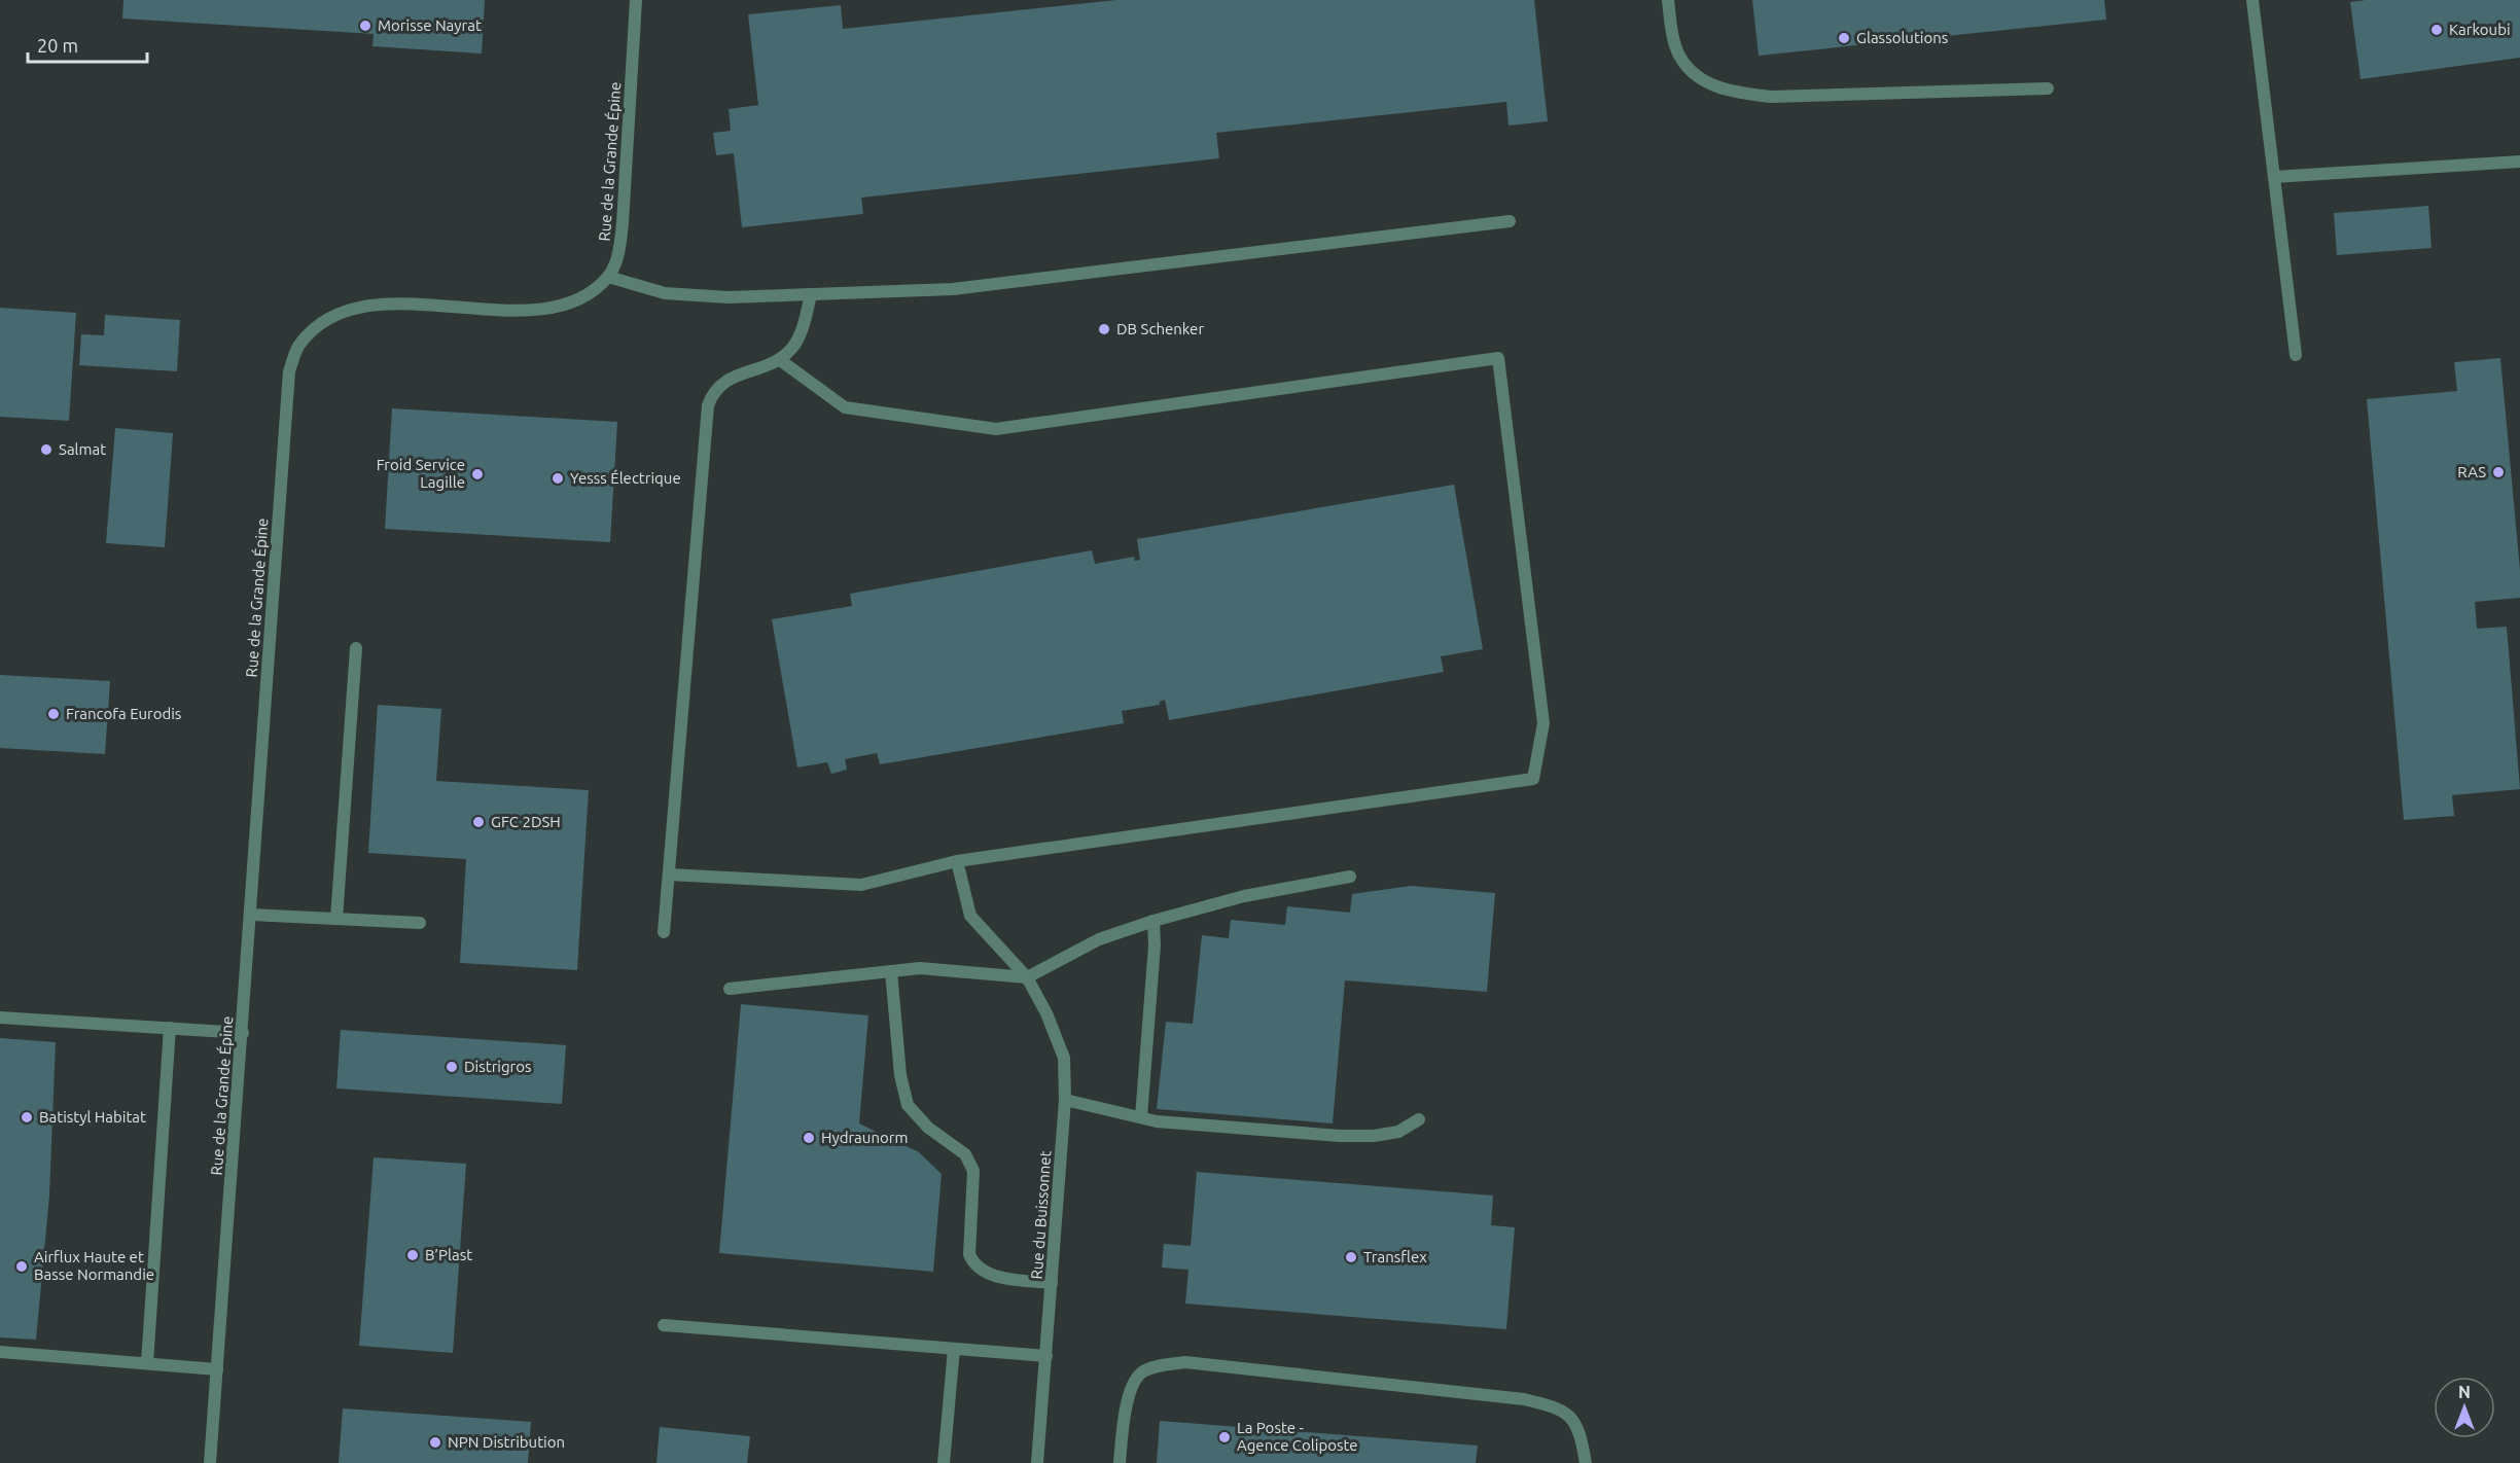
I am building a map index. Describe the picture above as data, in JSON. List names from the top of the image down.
{
  "streets": {
    "street": ["Rue de la Grande Épine", "Rue du Buissonnet"]
  },
  "places": [
    "Morisse Nayrat",
    "Karkoubi",
    "Glassolutions",
    "DB Schenker",
    "Salmat",
    "RAS",
    "Froid Service Lagille",
    "Yesss Électrique",
    "Francofa Eurodis",
    "GFC 2DSH",
    "Distrigros",
    "Batistyl Habitat",
    "Hydraunorm",
    "B’Plast",
    "Transflex",
    "Airflux Haute et Basse Normandie",
    "La Poste - Agence Coliposte",
    "NPN Distribution"
  ],
  "scale_bar": "20 m",
  "north": "top"
}
